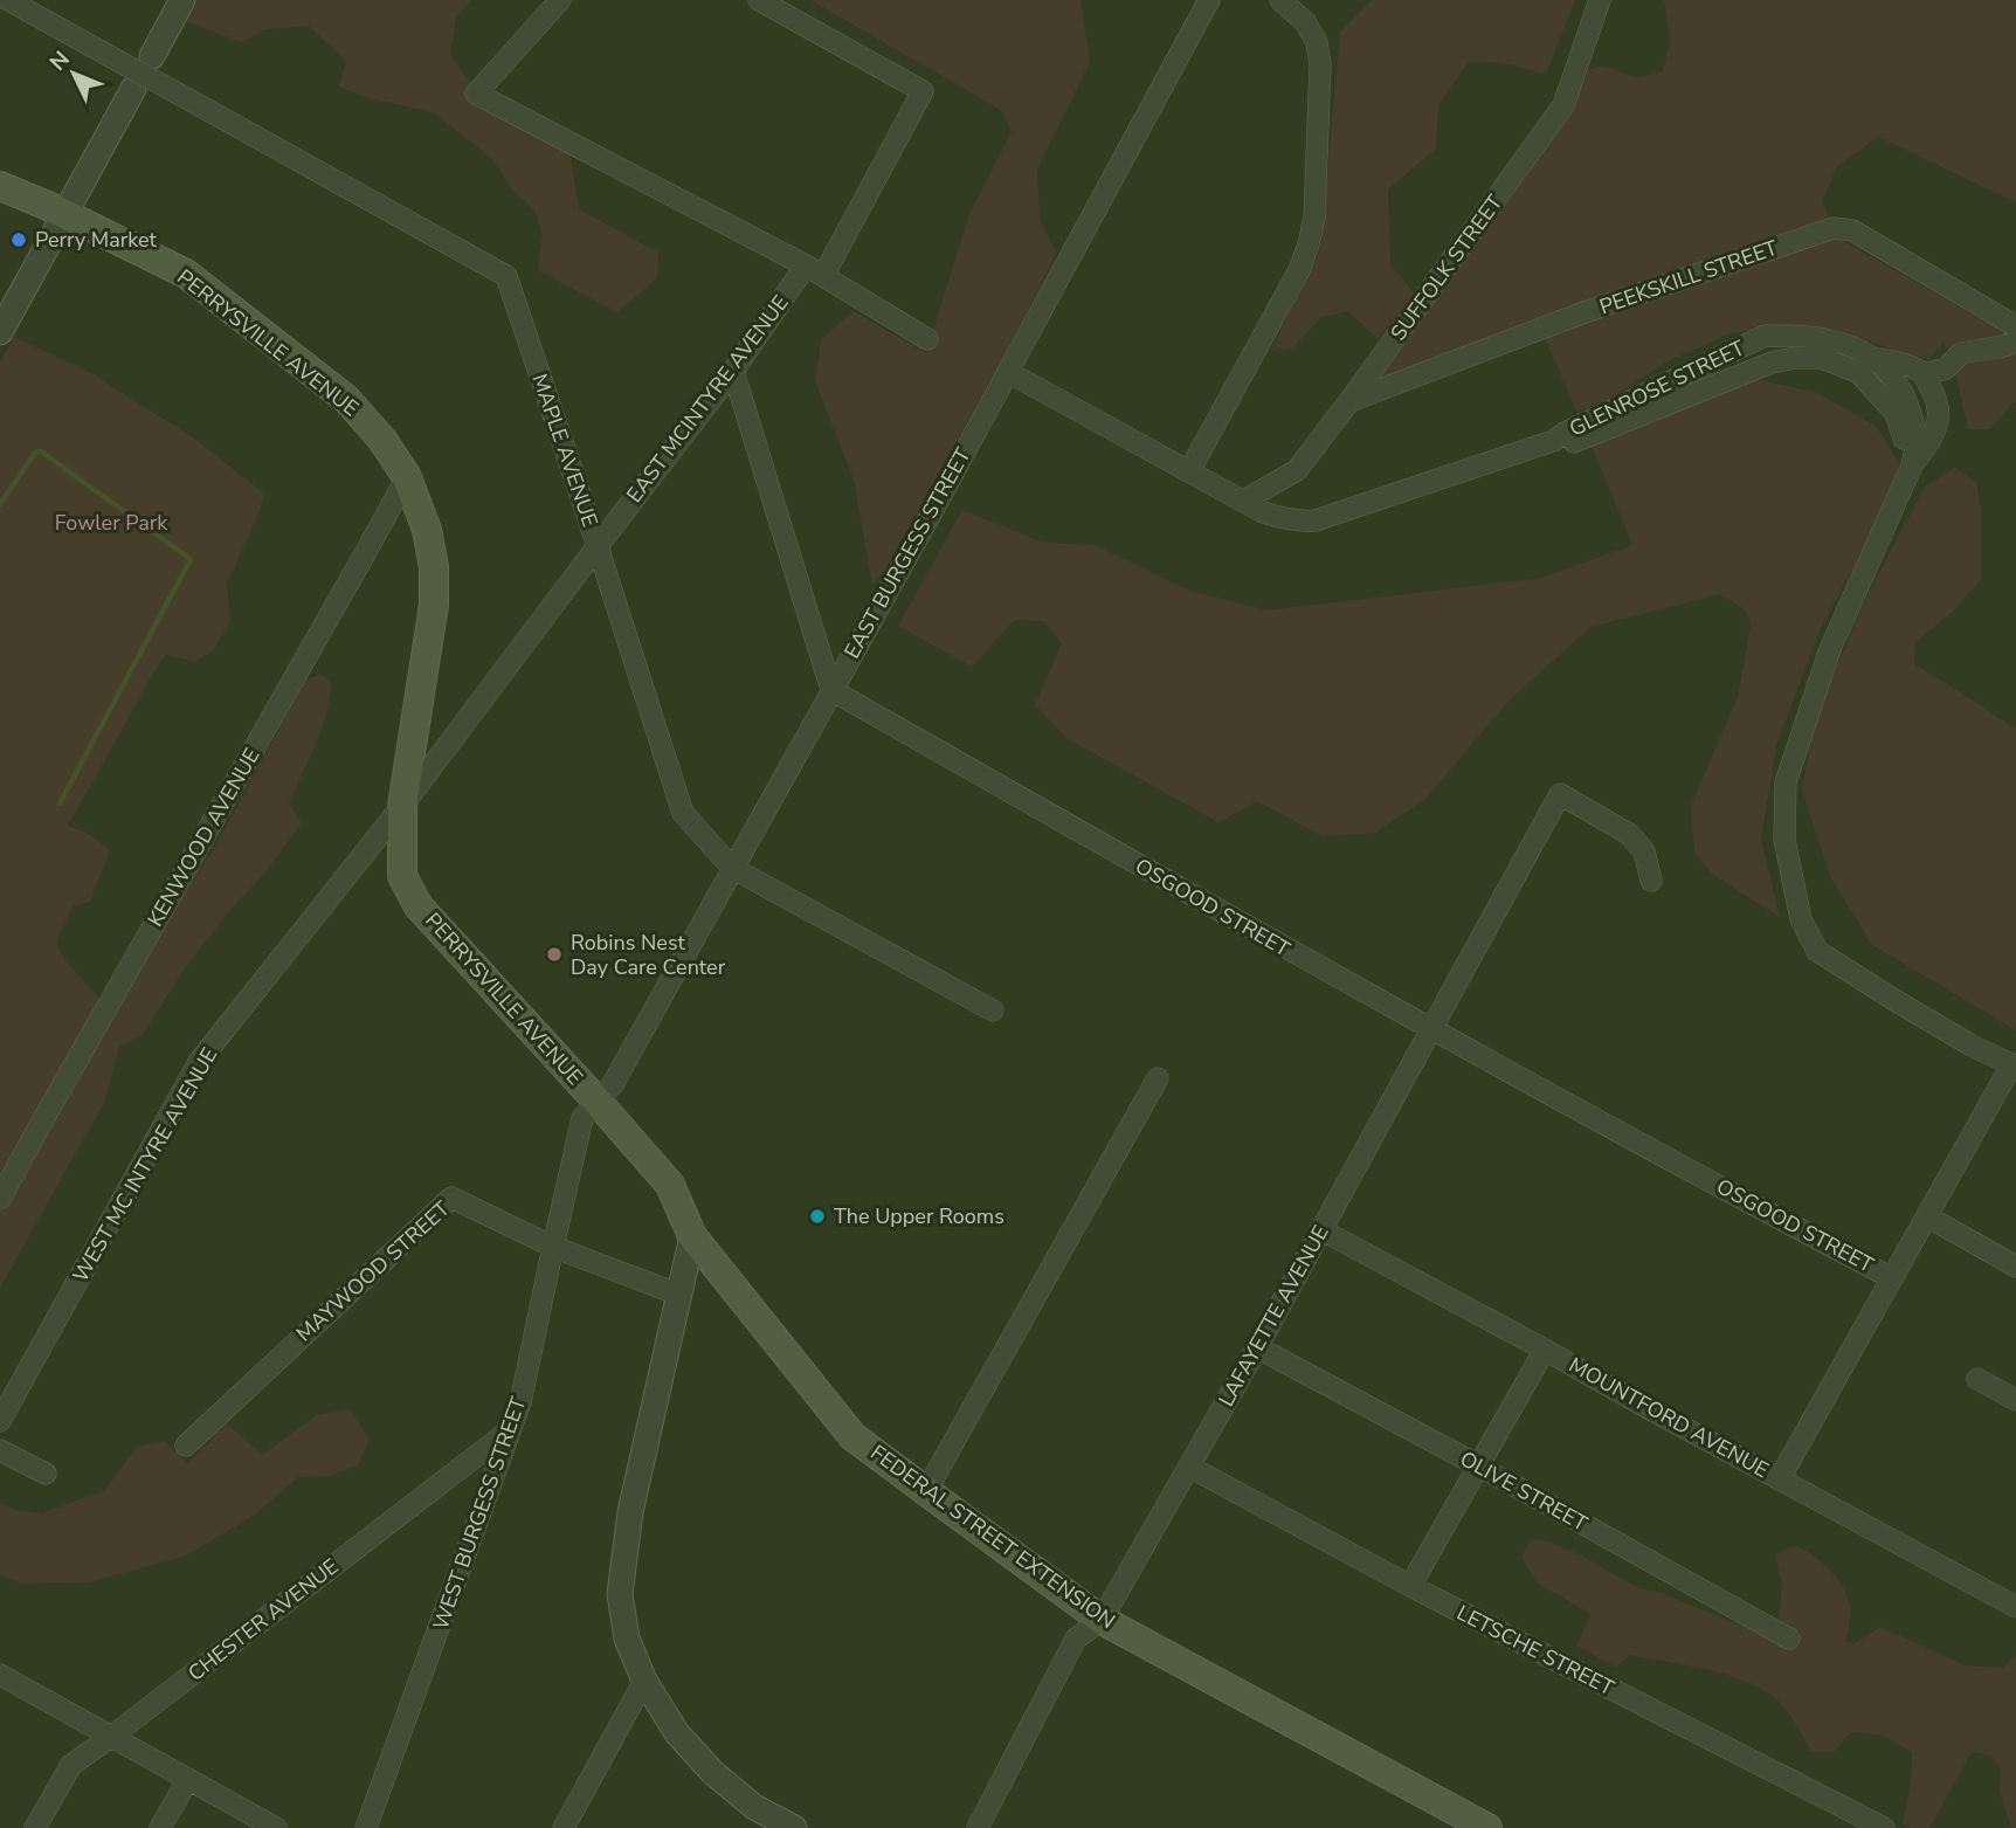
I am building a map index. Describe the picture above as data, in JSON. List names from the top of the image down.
{
  "streets": {
    "main road": ["PERRYSVILLE AVENUE", "FEDERAL STREET EXTENSION"],
    "street": [
      "SUFFOLK STREET",
      "PEEKSKILL STREET",
      "GLENROSE STREET",
      "EAST MCINTYRE AVENUE",
      "MAPLE AVENUE",
      "EAST BURGESS STREET",
      "KENWOOD AVENUE",
      "OSGOOD STREET",
      "WEST MC INTYRE AVENUE",
      "MAYWOOD STREET",
      "LAFAYETTE AVENUE",
      "MOUNTFORD AVENUE",
      "OLIVE STREET",
      "WEST BURGESS STREET",
      "CHESTER AVENUE",
      "LETSCHE STREET"
    ]
  },
  "crossings": [
    ["SUFFOLK STREET", "PEEKSKILL STREET"],
    ["PERRYSVILLE AVENUE", "EAST MCINTYRE AVENUE"],
    ["PERRYSVILLE AVENUE", "EAST BURGESS STREET"],
    ["PERRYSVILLE AVENUE", "KENWOOD AVENUE"],
    ["PERRYSVILLE AVENUE", "WEST MC INTYRE AVENUE"],
    ["PERRYSVILLE AVENUE", "WEST BURGESS STREET"],
    ["PERRYSVILLE AVENUE", "FEDERAL STREET EXTENSION"],
    ["EAST MCINTYRE AVENUE", "MAPLE AVENUE"],
    ["EAST MCINTYRE AVENUE", "WEST MC INTYRE AVENUE"],
    ["MAPLE AVENUE", "EAST BURGESS STREET"],
    ["EAST BURGESS STREET", "OSGOOD STREET"],
    ["EAST BURGESS STREET", "WEST BURGESS STREET"],
    ["OSGOOD STREET", "LAFAYETTE AVENUE"],
    ["MAYWOOD STREET", "WEST BURGESS STREET"],
    ["LAFAYETTE AVENUE", "MOUNTFORD AVENUE"],
    ["LAFAYETTE AVENUE", "OLIVE STREET"],
    ["LAFAYETTE AVENUE", "FEDERAL STREET EXTENSION"],
    ["LAFAYETTE AVENUE", "LETSCHE STREET"],
    ["WEST BURGESS STREET", "CHESTER AVENUE"]
  ],
  "parks": ["Fowler Park"],
  "places": ["Perry Market", "Robins Nest Day Care Center", "The Upper Rooms"],
  "north": "top left"
}
